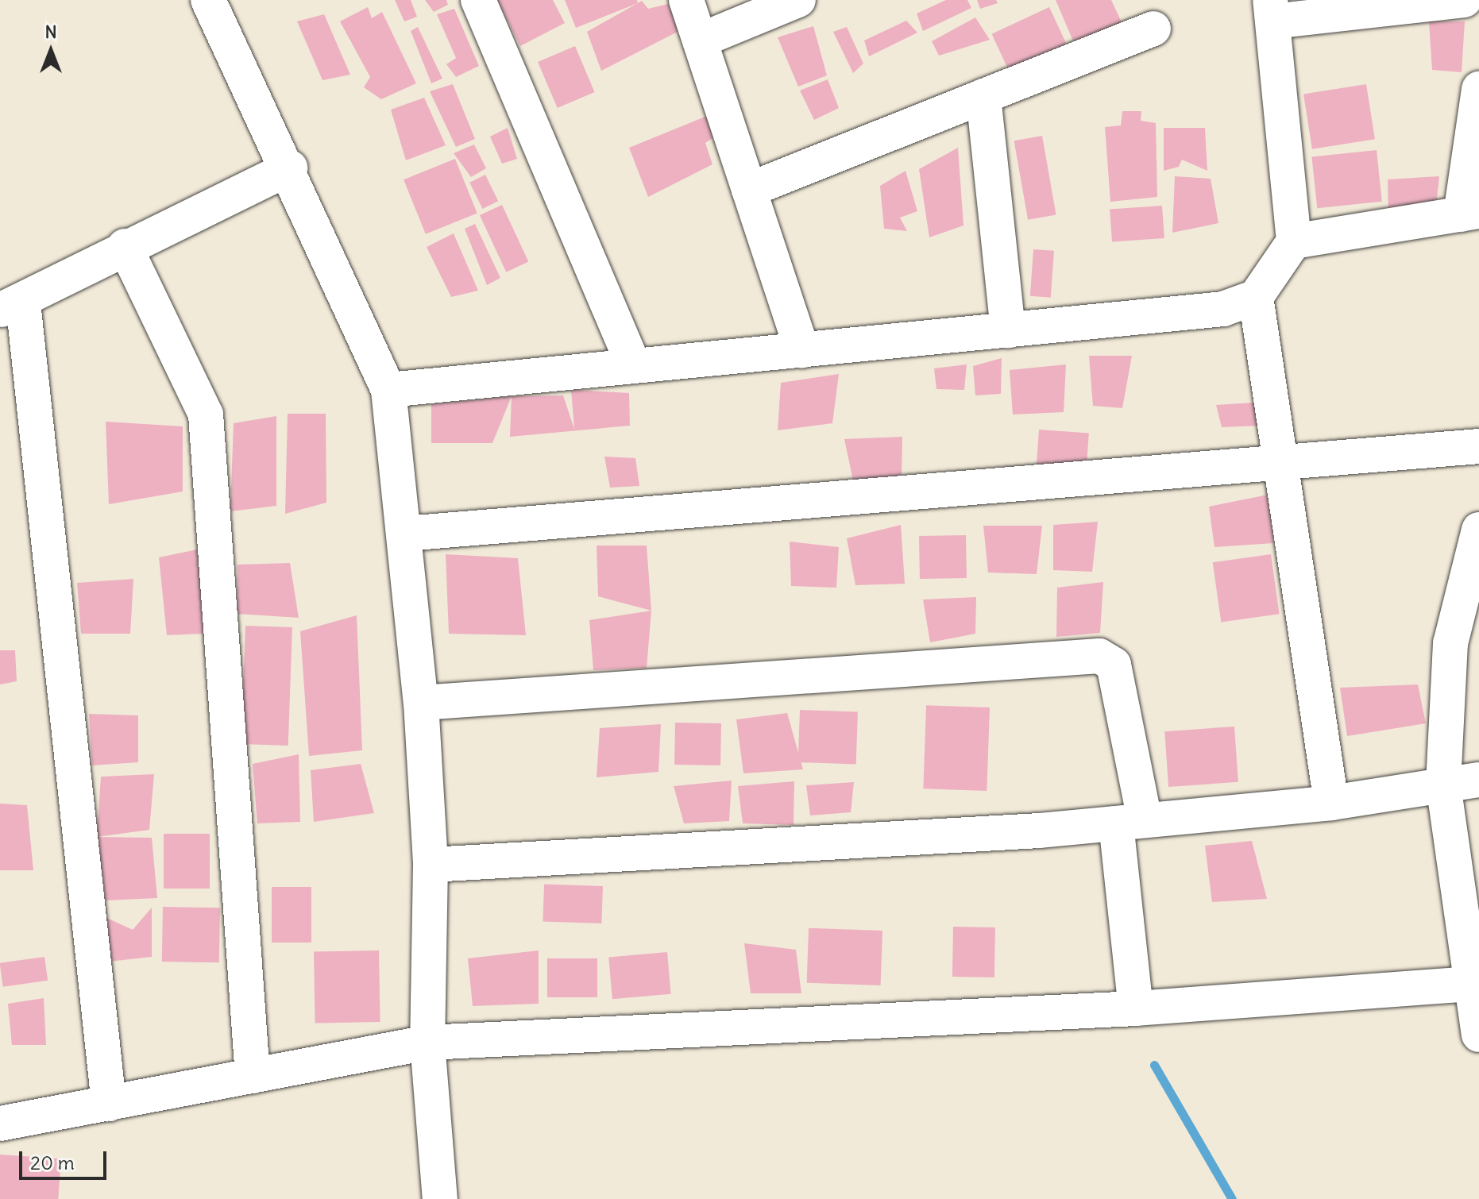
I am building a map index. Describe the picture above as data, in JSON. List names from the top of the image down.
{
  "scale_bar": "20 m",
  "north": "top"
}
